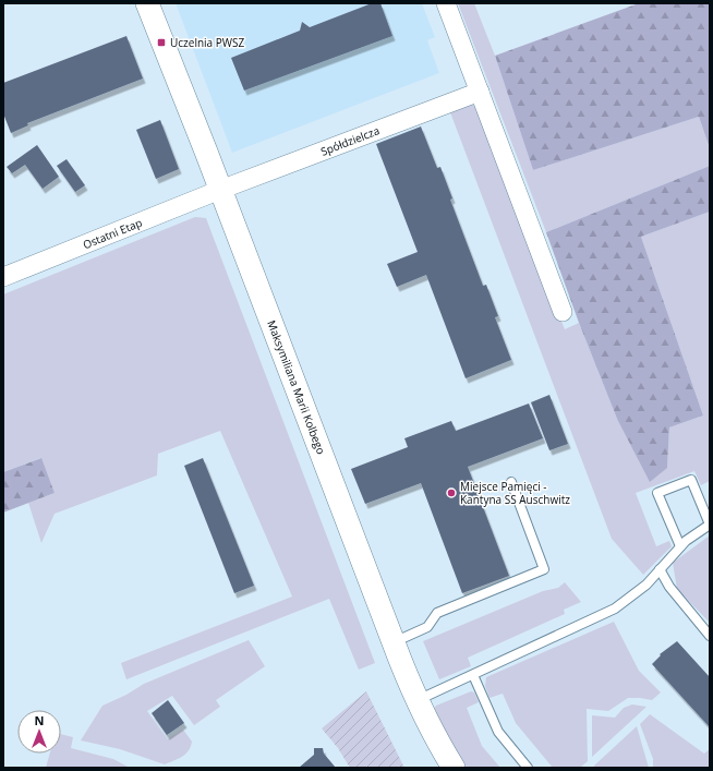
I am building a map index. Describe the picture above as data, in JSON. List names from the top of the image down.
{
  "streets": {
    "street": ["Spółdzielcza", "Ostatni Etap", "Maksymiliana Marii Kolbego"]
  },
  "crossings": [
    ["Spółdzielcza", "Ostatni Etap"],
    ["Spółdzielcza", "Maksymiliana Marii Kolbego"],
    ["Ostatni Etap", "Maksymiliana Marii Kolbego"]
  ],
  "places": {
    "transit": ["Uczelnia PWSZ"],
    "other": ["Miejsce Pamięci - Kantyna SS Auschwitz"]
  },
  "north": "top"
}
